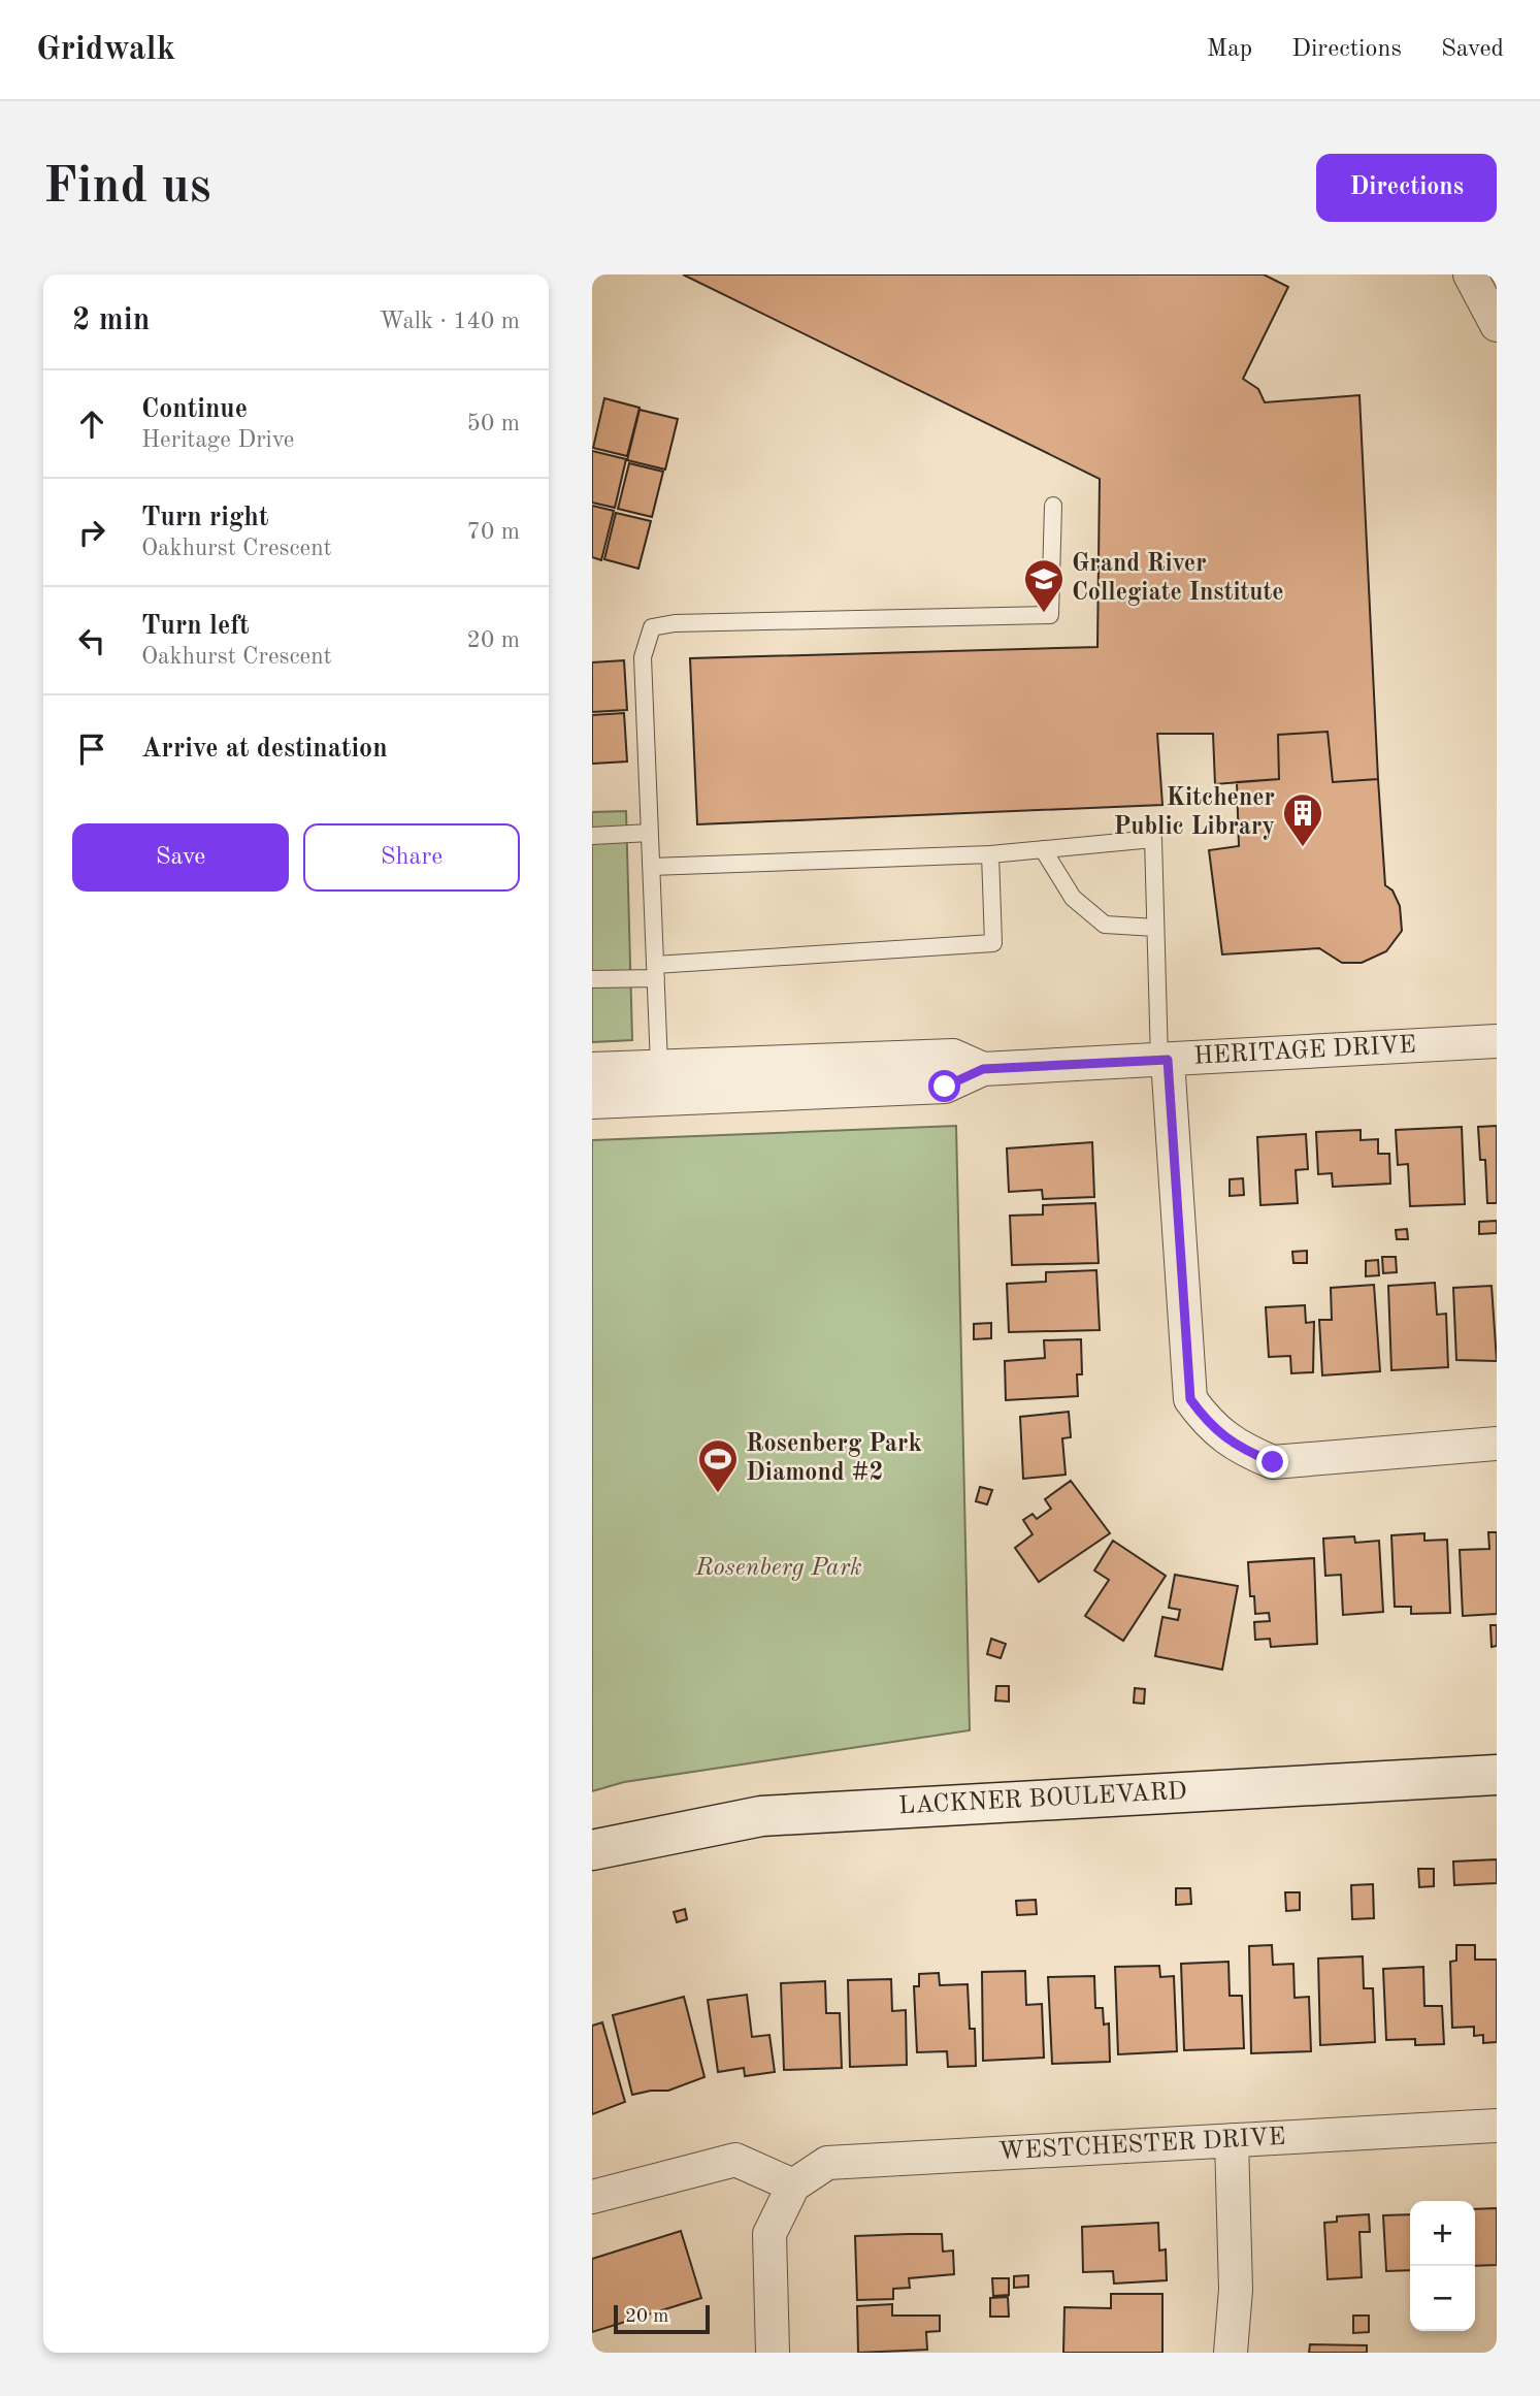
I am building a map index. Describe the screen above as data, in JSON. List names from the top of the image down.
{
  "streets": {
    "main road": ["LACKNER BOULEVARD"],
    "street": ["HERITAGE DRIVE", "WESTCHESTER DRIVE"]
  },
  "parks": ["Rosenberg Park"],
  "places": {
    "school or university": ["Grand River Collegiate Institute"],
    "building": ["Kitchener Public Library"],
    "sports": ["Rosenberg Park Diamond #2"]
  },
  "scale_bar": "20 m",
  "page": {
    "header": "Gridwalk",
    "nav": ["Map", "Directions", "Saved"],
    "buttons": [
      "Directions",
      ["Save", "Share"]
    ],
    "title": "Find us",
    "heading": ["2 min", "Walk · 140 m"],
    "list": [
      ["Continue", "Heritage Drive", "50 m"],
      ["Turn right", "Oakhurst Crescent", "70 m"],
      ["Turn left", "Oakhurst Crescent", "20 m"],
      "Arrive at destination"
    ],
    "map_buttons": ["+", "−"],
    "scale": "20 m"
  }
}
